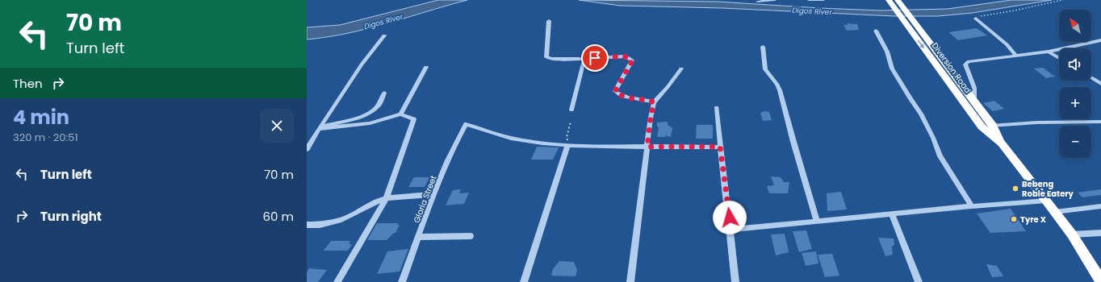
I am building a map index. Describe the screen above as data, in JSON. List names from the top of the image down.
{
  "streets": {
    "highway": ["Diversion Road"],
    "street": ["Gloria Street"]
  },
  "water": ["Digos River"],
  "places": ["Bebeng Roble Eatery", "Tyre X"],
  "north": "top left",
  "page": {
    "turn": ["70 m", "Turn left"],
    "map_buttons": ["+", "−"],
    "then": "Then",
    "heading": ["4 min", "320 m · 20:51"],
    "list": [
      {
        "name": "Turn left",
        "value": "70 m"
      },
      {
        "name": "Turn right",
        "value": "60 m"
      }
    ]
  }
}
